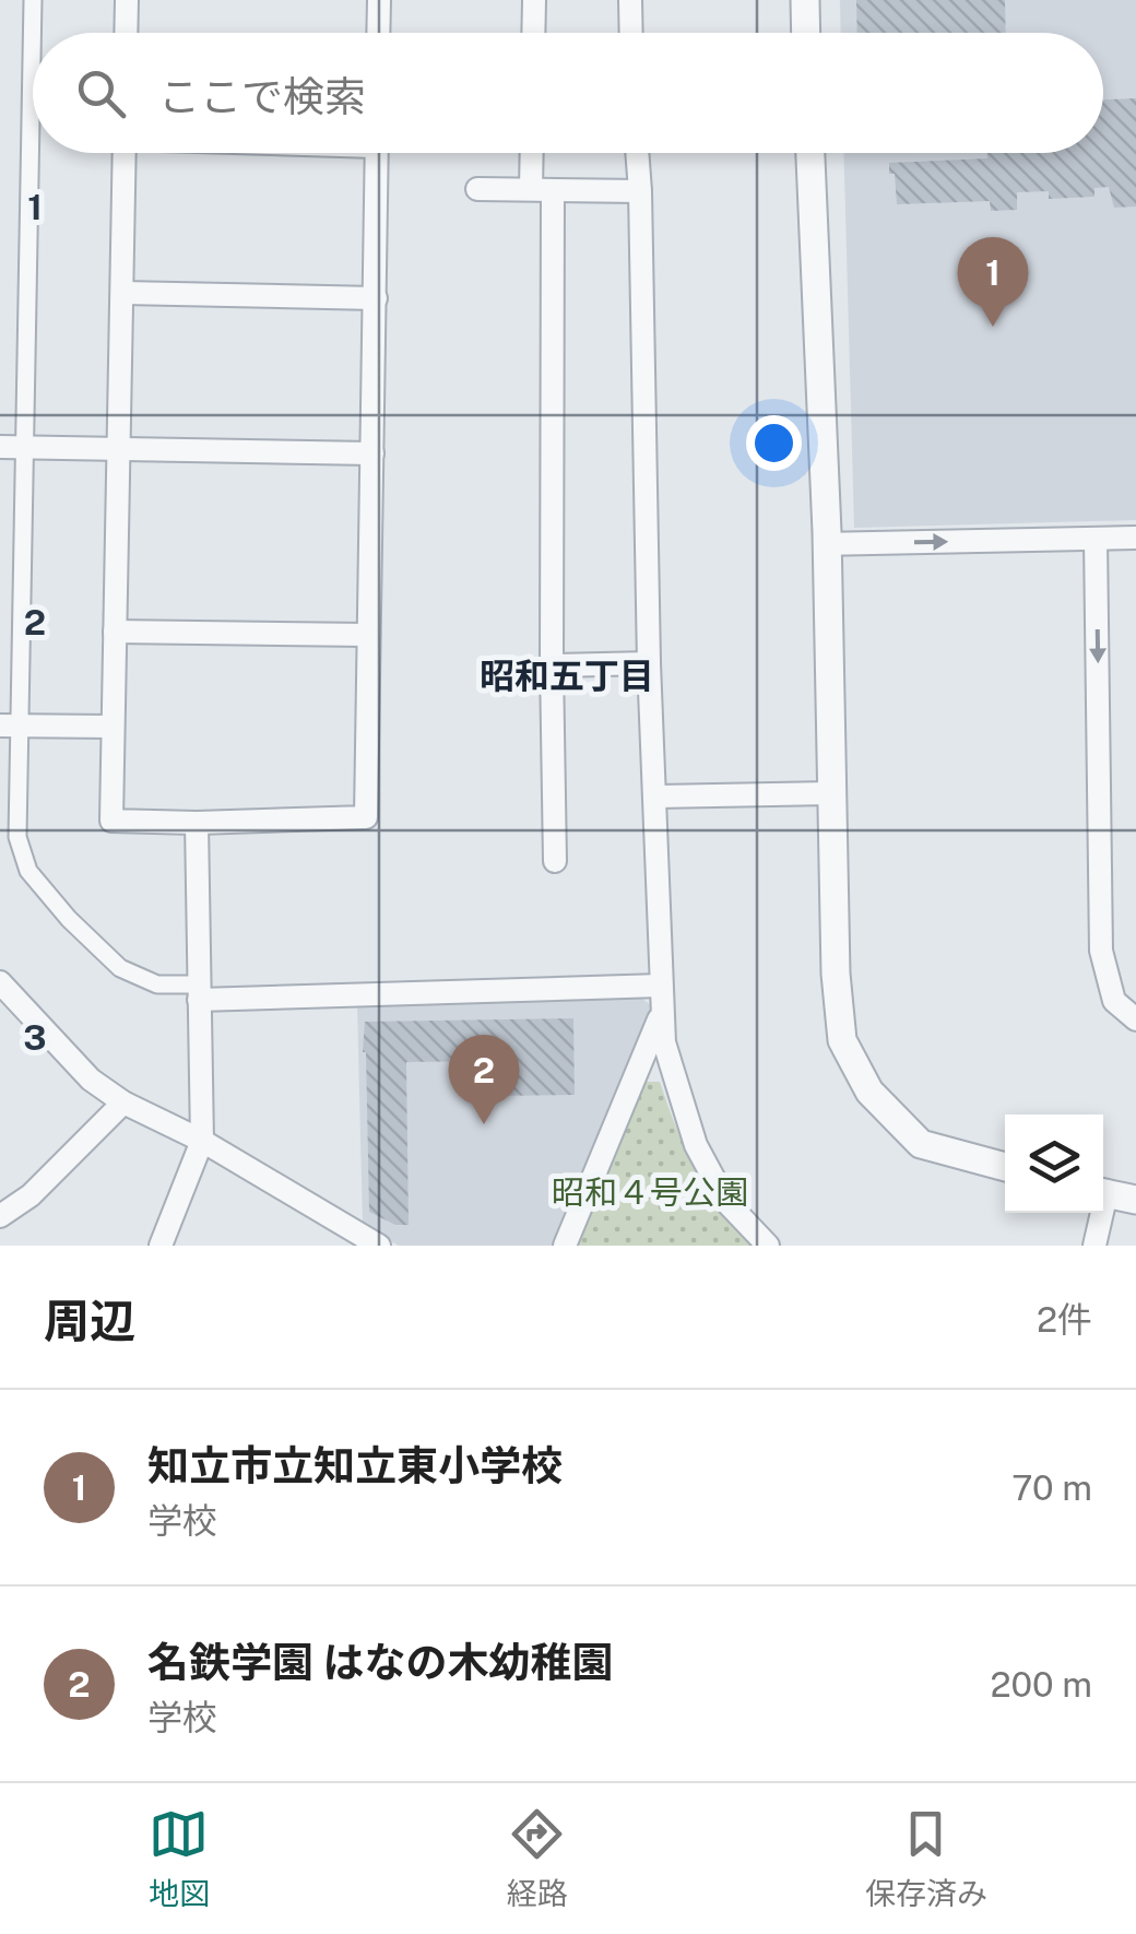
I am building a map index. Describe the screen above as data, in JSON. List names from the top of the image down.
{
  "districts": ["昭和五丁目"],
  "parks": ["昭和４号公園"],
  "page": {
    "search": "ここで検索",
    "pins": ["1", "2"],
    "heading": ["周辺", "2件"],
    "list": [
      {
        "mark": "1",
        "name": "知立市立知立東小学校",
        "note": "学校",
        "value": "70 m"
      },
      {
        "mark": "2",
        "name": "名鉄学園 はなの木幼稚園",
        "note": "学校",
        "value": "200 m"
      }
    ],
    "nav": ["地図", "経路", "保存済み"]
  },
  "grid": {
    "rows": ["1", "2", "3"]
  }
}
